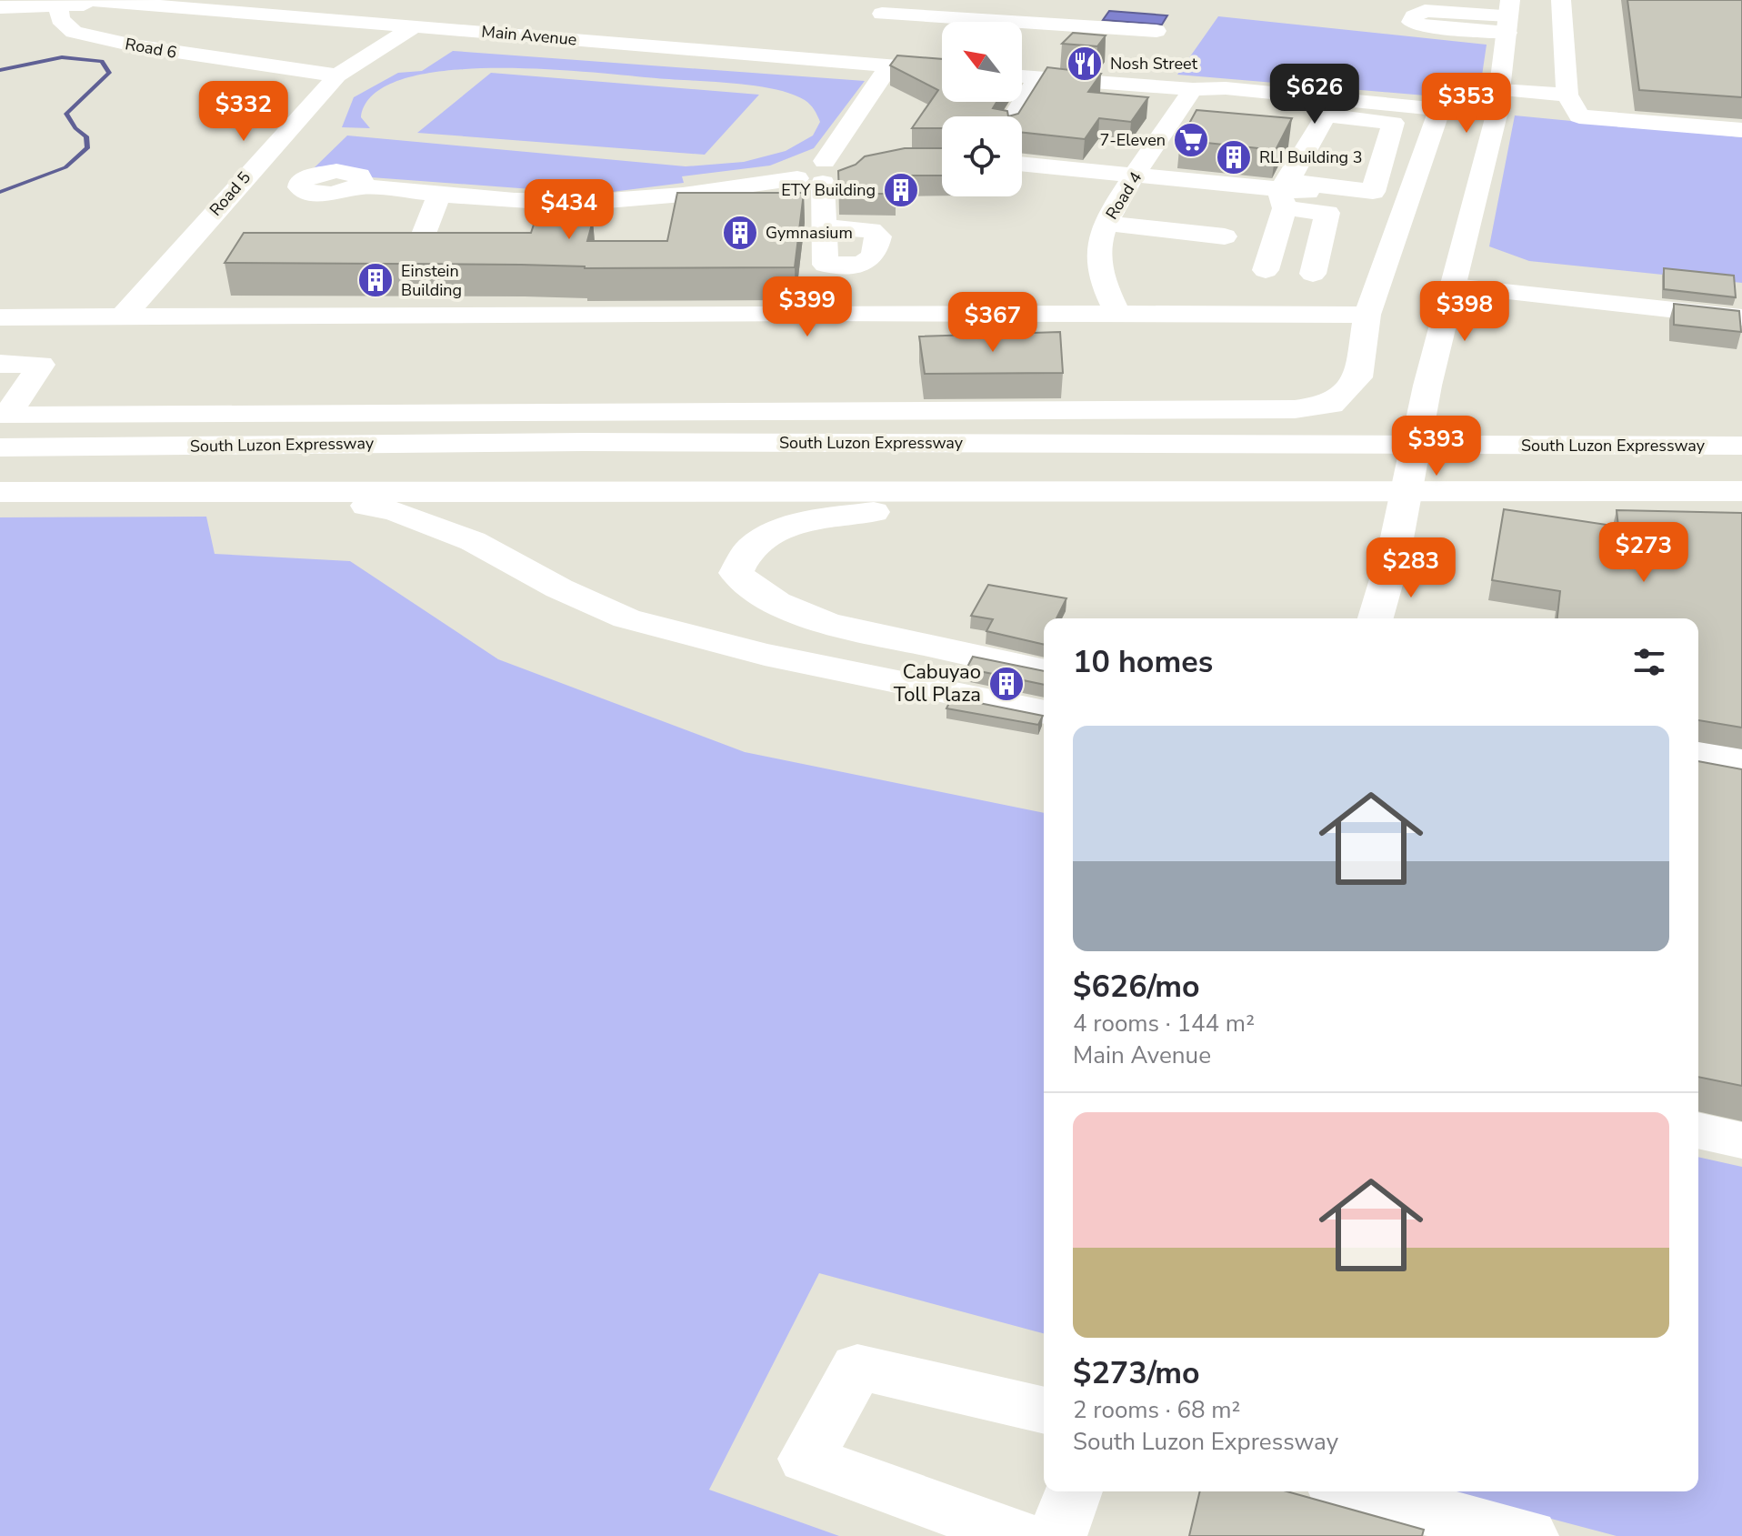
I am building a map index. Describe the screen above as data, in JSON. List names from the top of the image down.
{
  "streets": {
    "main road": [
      "Main Avenue",
      "Road 6",
      "Road 5",
      "Road 4",
      "South Luzon Expressway"
    ]
  },
  "crossings": [
    ["Main Avenue", "Road 6"],
    ["Main Avenue", "Road 5"],
    ["Road 6", "Road 5"]
  ],
  "places": {
    "restaurant": ["Nosh Street"],
    "supermarket": ["7-Eleven"],
    "building": [
      "RLI Building 3",
      "ETY Building",
      "Gymnasium",
      "Einstein Building",
      "Cabuyao Toll Plaza"
    ]
  },
  "north": "top left",
  "page": {
    "price": [
      "$626",
      "$353",
      "$332",
      "$434",
      "$399",
      "$398",
      "$367",
      "$393",
      "$273",
      "$283"
    ],
    "heading": "10 homes",
    "list": [
      {
        "name": "$626/mo",
        "note": "4 rooms · 144 m² · Main Avenue"
      },
      {
        "name": "$273/mo",
        "note": "2 rooms · 68 m² · South Luzon Expressway"
      }
    ]
  }
}
